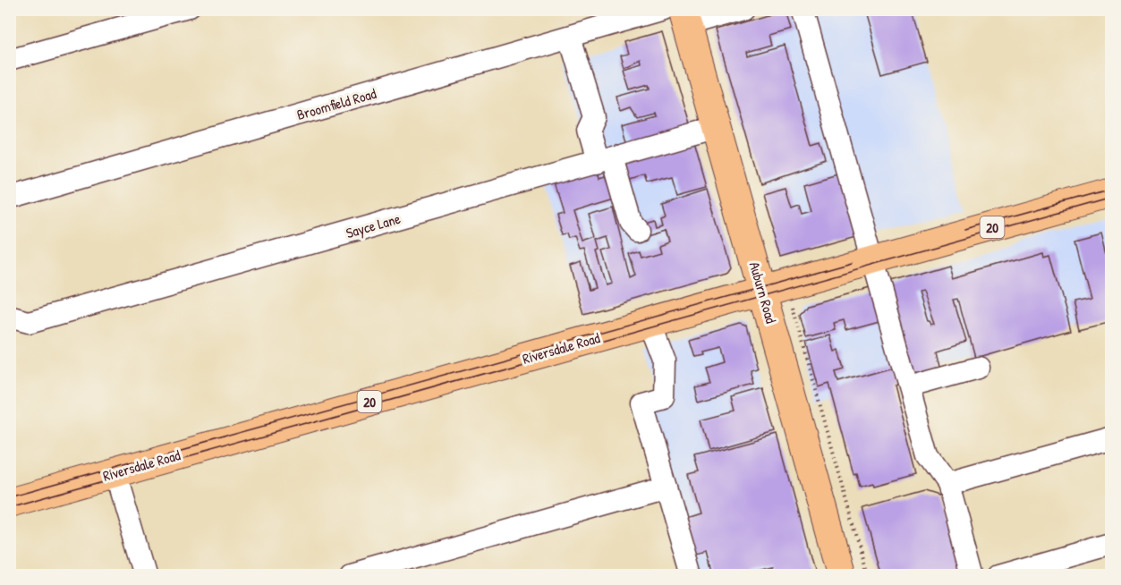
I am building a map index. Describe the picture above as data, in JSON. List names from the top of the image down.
{
  "streets": {
    "main road": ["20", "Auburn Road", "Riversdale Road"],
    "street": ["Broomfield Road", "Sayce Lane"]
  },
  "crossings": [
    ["Sayce Lane", "Auburn Road"],
    ["Auburn Road", "Riversdale Road"]
  ]
}
